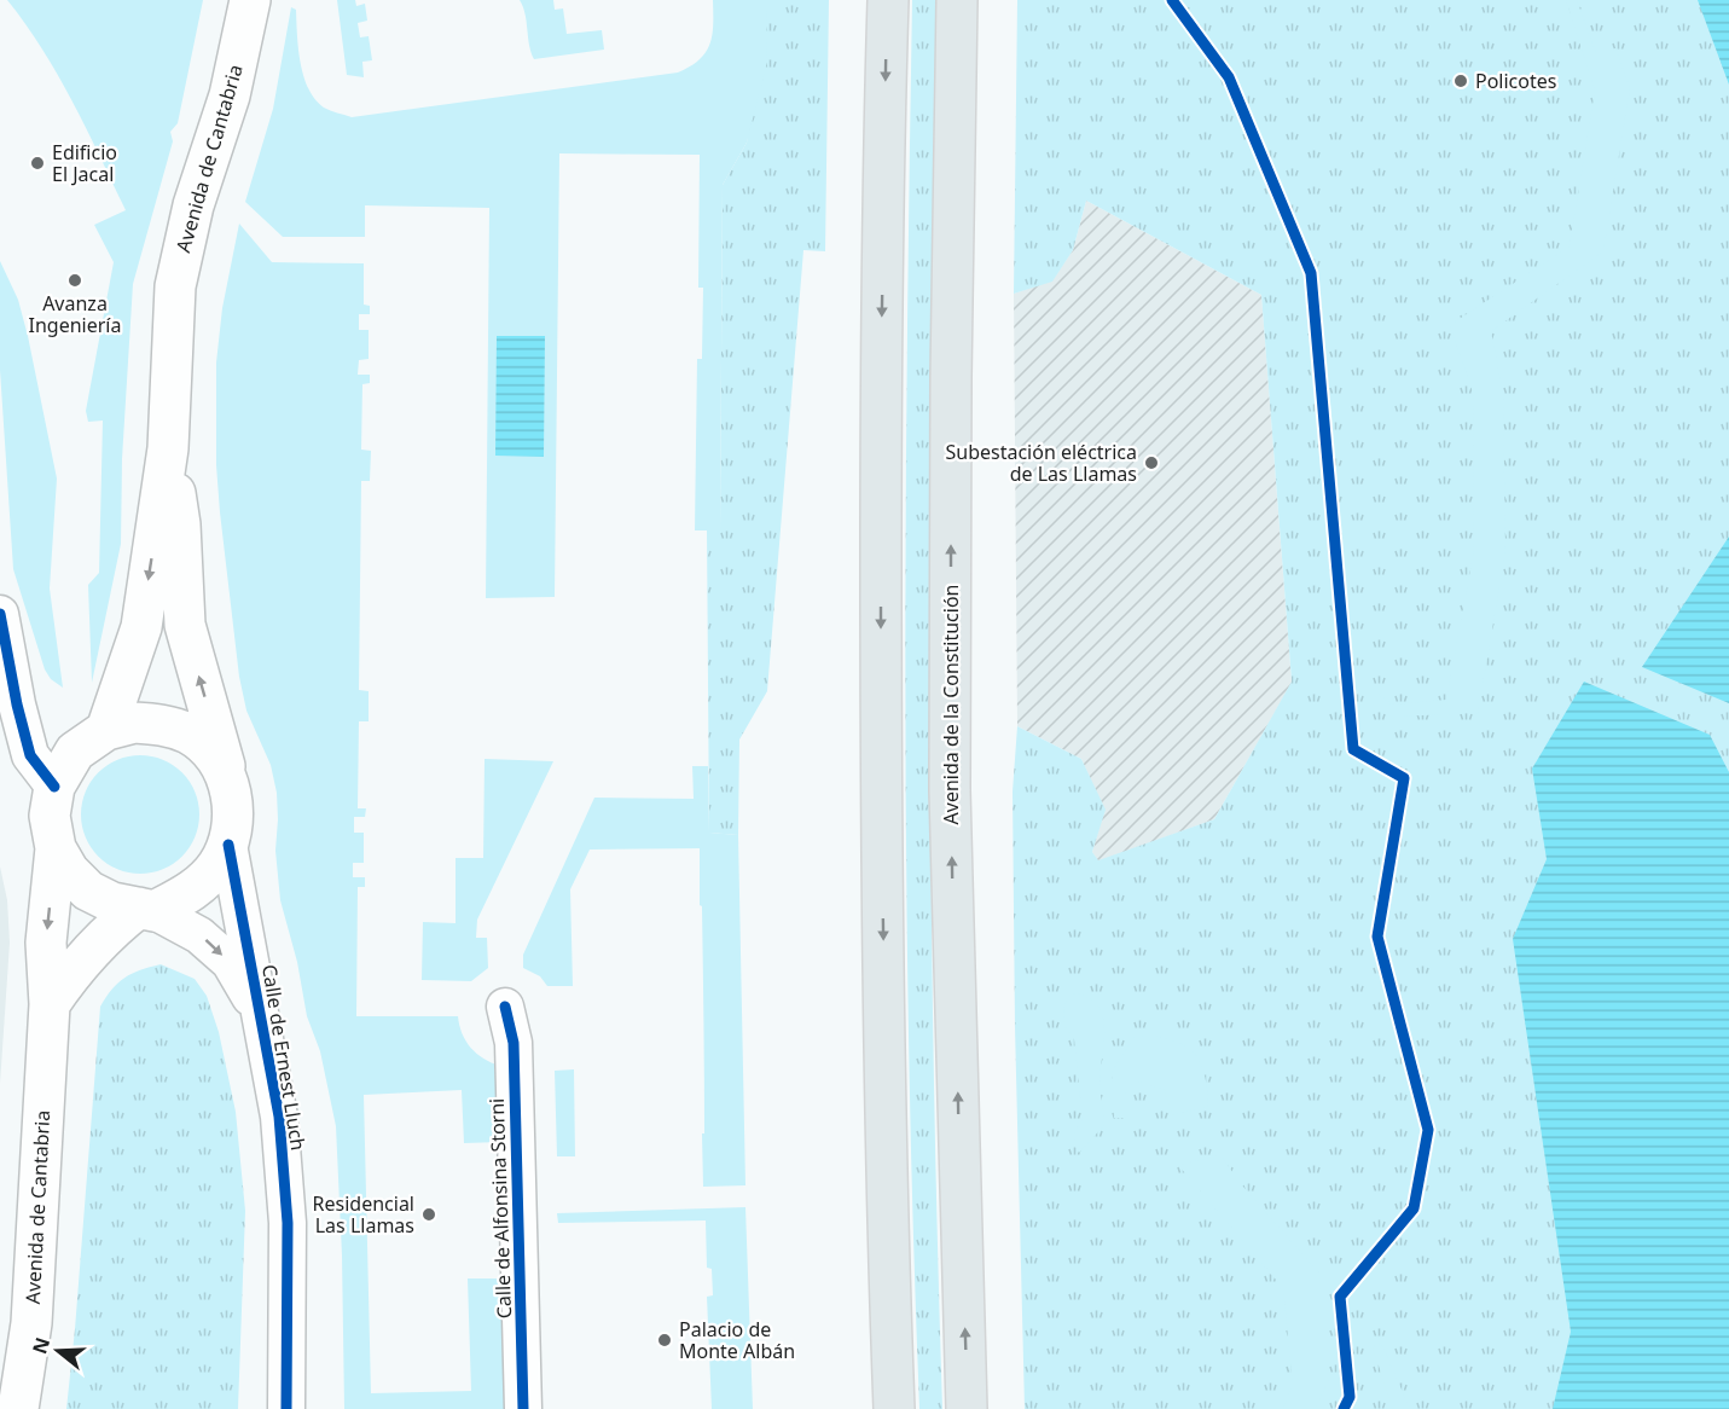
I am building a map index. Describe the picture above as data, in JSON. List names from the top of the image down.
{
  "streets": {
    "main road": ["Avenida de Cantabria", "Avenida de la Constitución"],
    "street": ["Calle de Ernest Lluch", "Calle de Alfonsina Storni"]
  },
  "crossings": [
    ["Avenida de Cantabria", "Calle de Ernest Lluch"]
  ],
  "places": [
    "Policotes",
    "Edificio El Jacal",
    "Avanza Ingeniería",
    "Subestación eléctrica de Las Llamas",
    "Residencial Las Llamas",
    "Palacio de Monte Albán"
  ],
  "north": "left"
}
